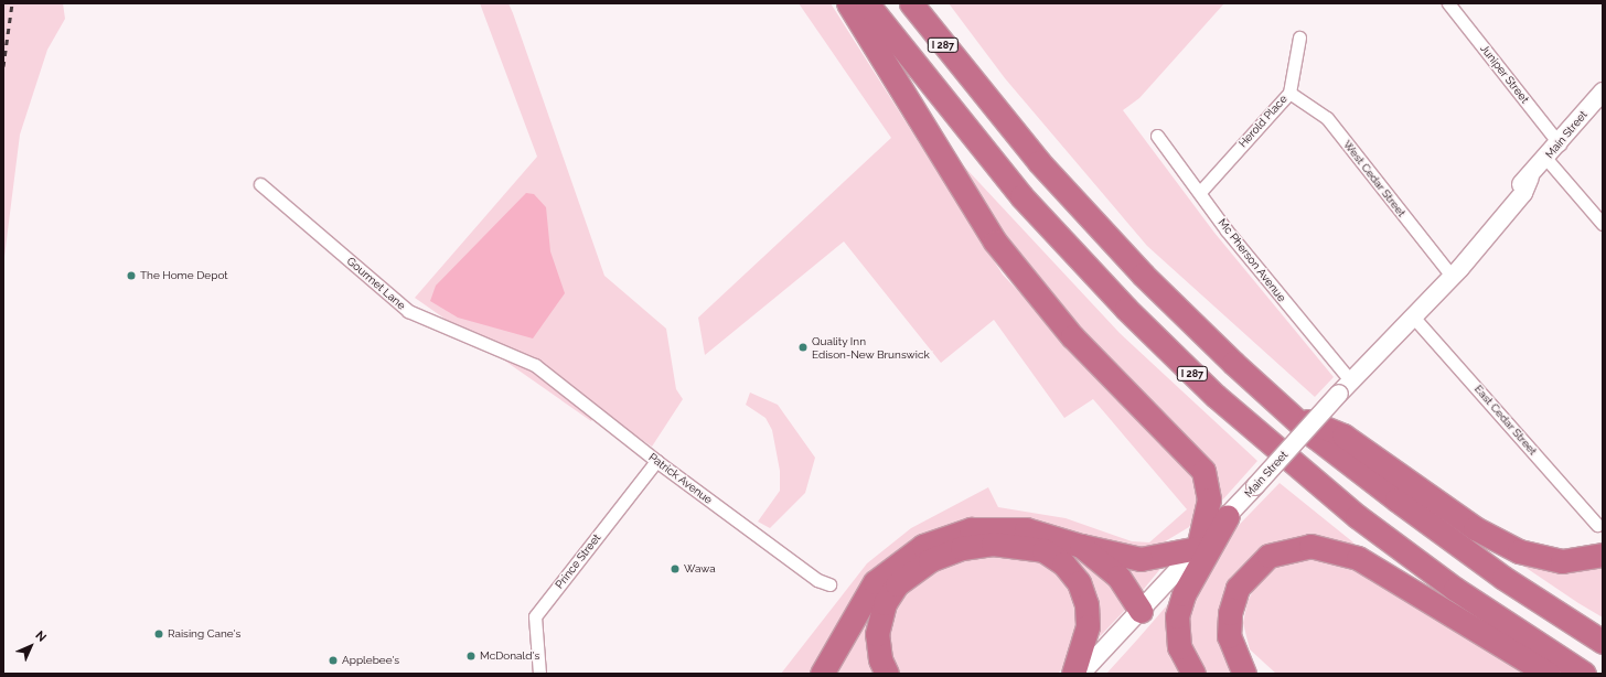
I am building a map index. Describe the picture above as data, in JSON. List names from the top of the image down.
{
  "streets": {
    "highway": ["I 287"],
    "main road": ["Main Street"],
    "street": [
      "Juniper Street",
      "Herold Place",
      "West Cedar Street",
      "Mc Pherson Avenue",
      "Gourmet Lane",
      "East Cedar Street",
      "Patrick Avenue",
      "Prince Street"
    ]
  },
  "crossings": [
    ["Juniper Street", "Main Street"],
    ["Herold Place", "West Cedar Street"],
    ["Herold Place", "Mc Pherson Avenue"],
    ["Main Street", "West Cedar Street"],
    ["Main Street", "Mc Pherson Avenue"],
    ["Main Street", "East Cedar Street"],
    ["Gourmet Lane", "Patrick Avenue"],
    ["Patrick Avenue", "Prince Street"]
  ],
  "places": [
    "The Home Depot",
    "Quality Inn Edison-New Brunswick",
    "Wawa",
    "Raising Cane's",
    "McDonald's",
    "Applebee's"
  ],
  "north": "top right"
}
